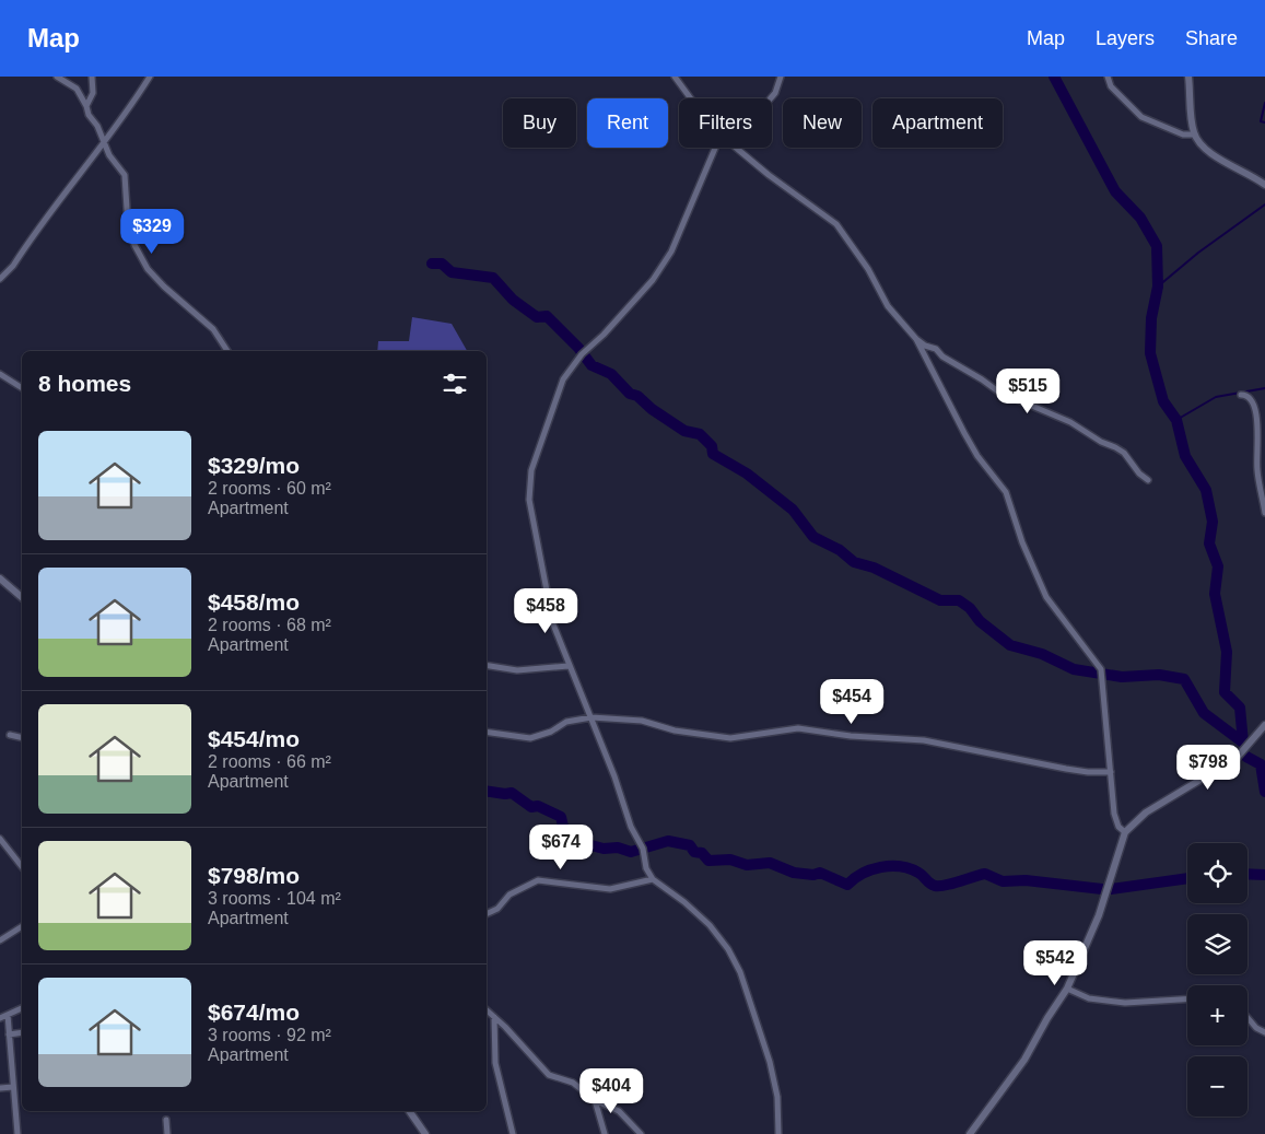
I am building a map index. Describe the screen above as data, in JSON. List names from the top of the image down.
{
  "page": {
    "header": "Map",
    "nav": ["Map", "Layers", "Share"],
    "chip": [
      "Buy",
      "Rent",
      "Filters",
      "New",
      "Apartment"
    ],
    "price": [
      "$329",
      "$515",
      "$458",
      "$454",
      "$798",
      "$674",
      "$542",
      "$404"
    ],
    "heading": "8 homes",
    "list": [
      {
        "name": "$329/mo",
        "note": "2 rooms · 60 m² · Apartment"
      },
      {
        "name": "$458/mo",
        "note": "2 rooms · 68 m² · Apartment"
      },
      {
        "name": "$454/mo",
        "note": "2 rooms · 66 m² · Apartment"
      },
      {
        "name": "$798/mo",
        "note": "3 rooms · 104 m² · Apartment"
      },
      {
        "name": "$674/mo",
        "note": "3 rooms · 92 m² · Apartment"
      }
    ],
    "map_buttons": ["+", "−"]
  }
}
